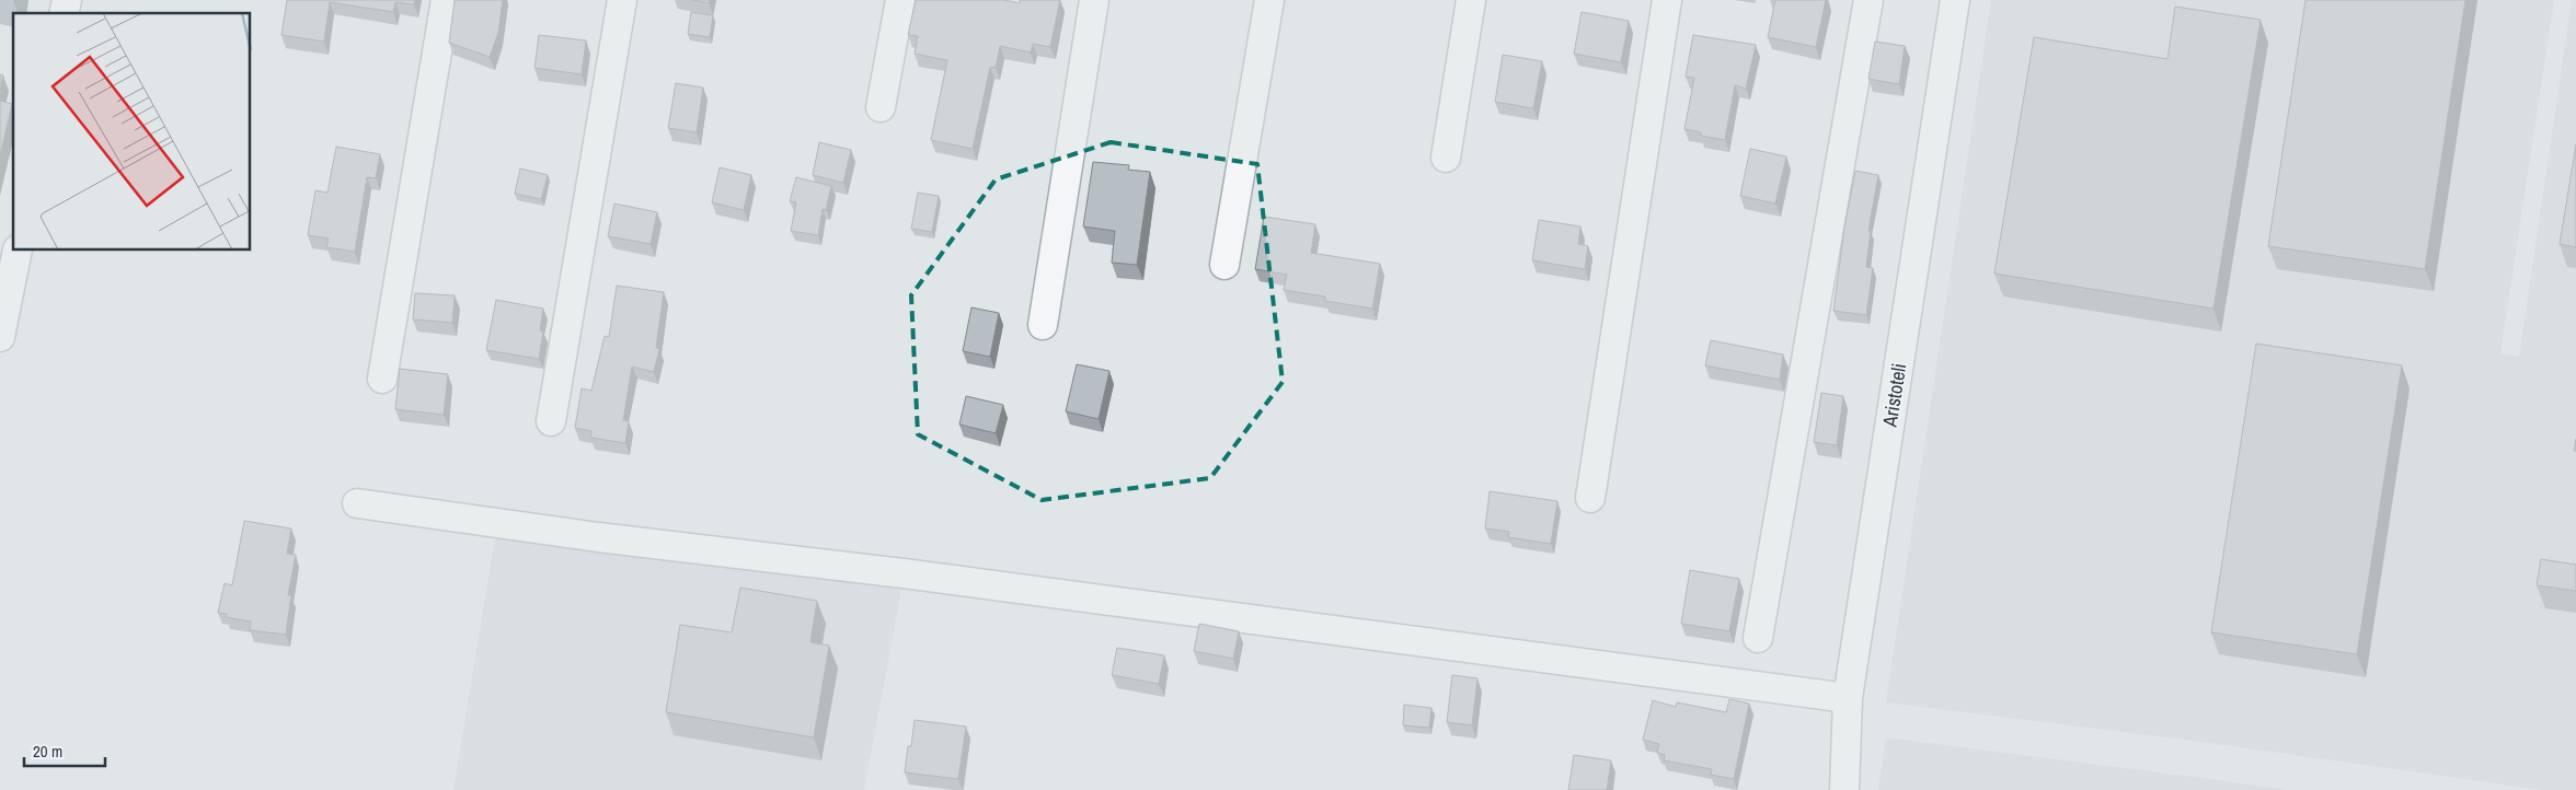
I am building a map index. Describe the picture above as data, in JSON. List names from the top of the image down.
{
  "streets": {
    "street": ["Aristoteli"]
  },
  "scale_bar": "20 m"
}
